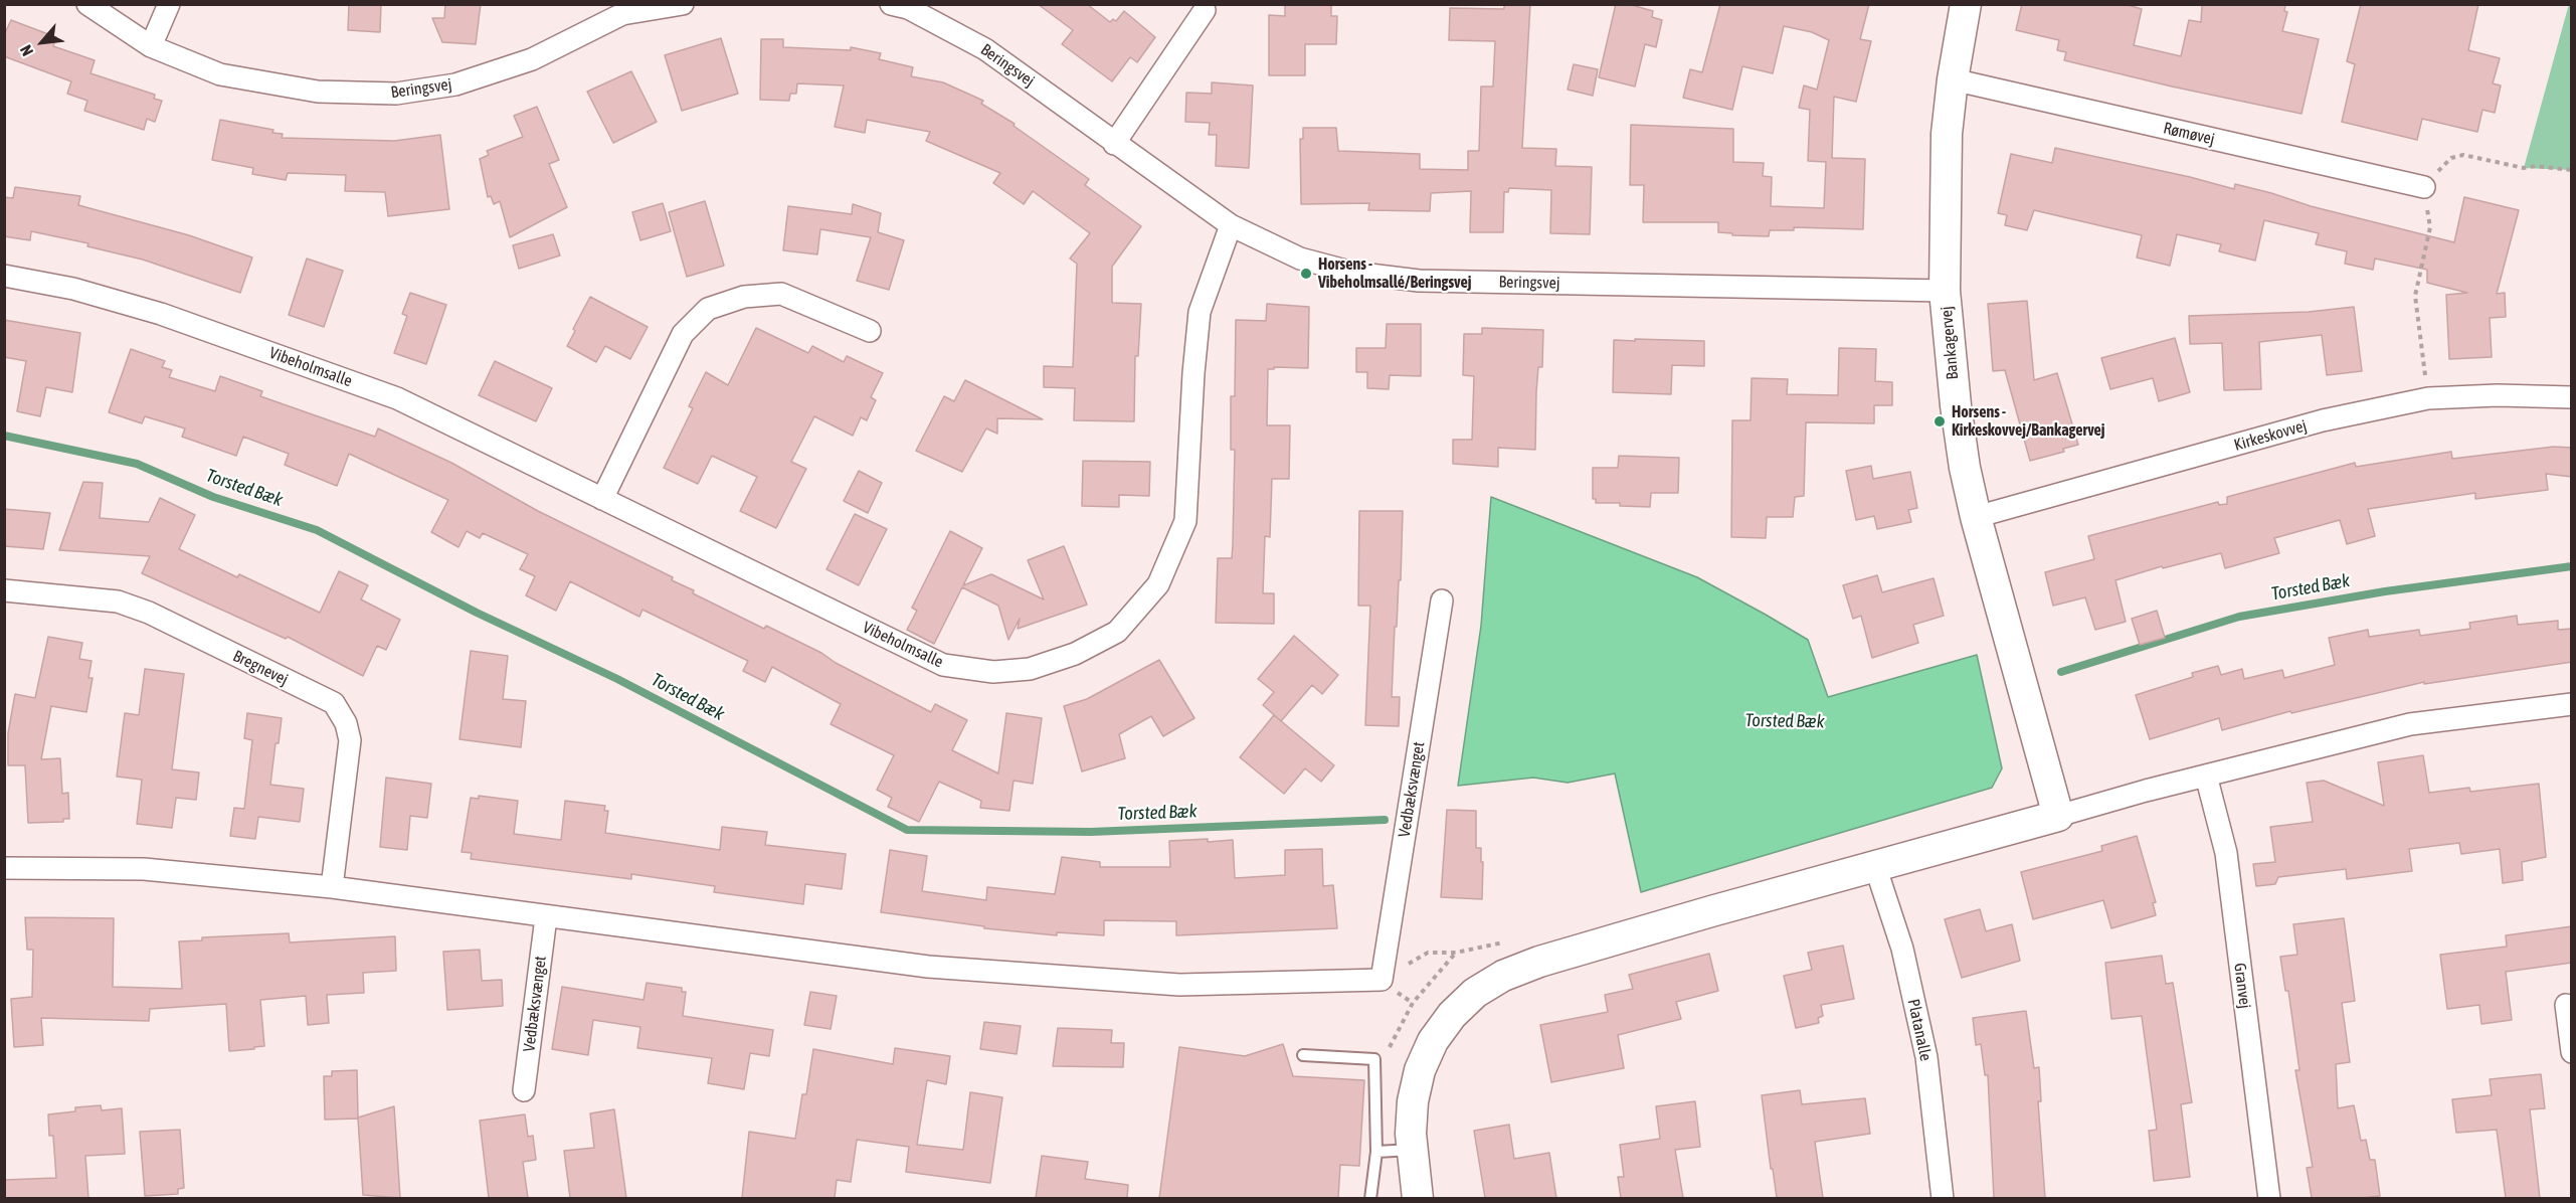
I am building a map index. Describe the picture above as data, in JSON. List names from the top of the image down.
{
  "streets": {
    "street": [
      "Beringsvej",
      "Rømøvej",
      "Bankagervej",
      "Vibeholmsalle",
      "Kirkeskovvej",
      "Bregnevej",
      "Vedbæksvænget",
      "Granvej",
      "Platanalle"
    ]
  },
  "crossings": [
    ["Beringsvej", "Bankagervej"],
    ["Beringsvej", "Vibeholmsalle"],
    ["Rømøvej", "Bankagervej"],
    ["Bankagervej", "Kirkeskovvej"]
  ],
  "water": ["Torsted Bæk"],
  "places": ["Horsens - Vibeholmsallé/Beringsvej", "Horsens - Kirkeskovvej/Bankagervej"],
  "north": "bottom left"
}
